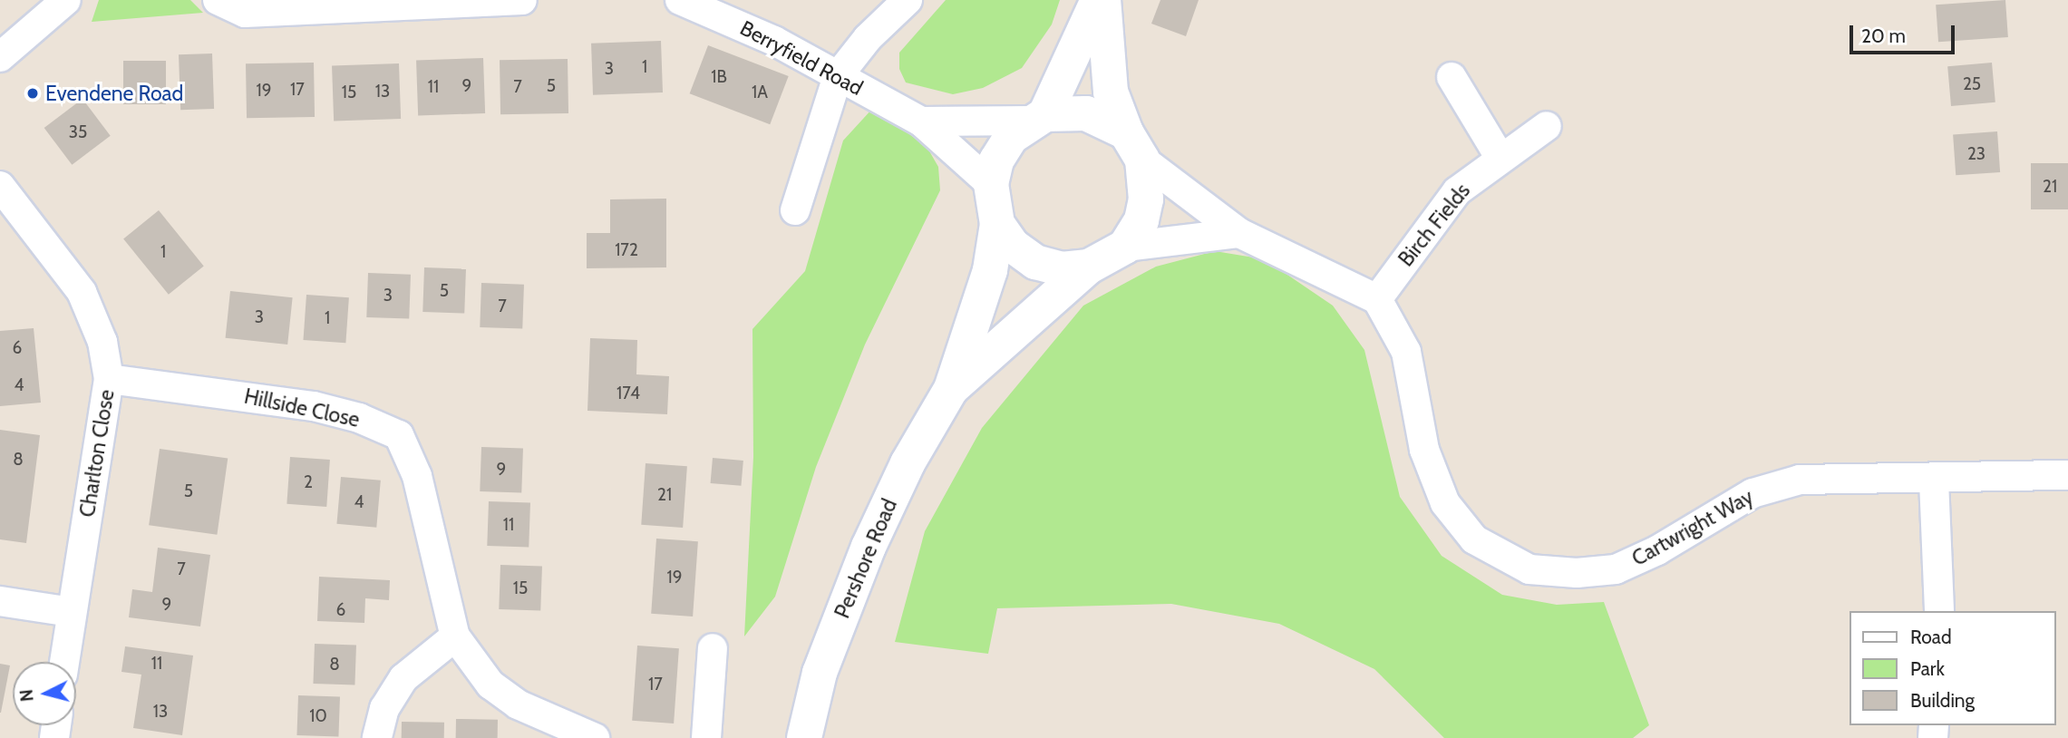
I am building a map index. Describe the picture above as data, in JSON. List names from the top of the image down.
{
  "streets": {
    "main road": ["Pershore Road"],
    "street": [
      "Berryfield Road",
      "Birch Fields",
      "Hillside Close",
      "Charlton Close",
      "Cartwright Way"
    ]
  },
  "crossings": [
    ["Berryfield Road", "Pershore Road"],
    ["Birch Fields", "Cartwright Way"],
    ["Hillside Close", "Charlton Close"]
  ],
  "places": ["Evendene Road"],
  "house_numbers": [
    "1",
    "3",
    "1B",
    "25",
    "9",
    "5",
    "11",
    "7",
    "17",
    "19",
    "13",
    "15",
    "1A",
    "35",
    "23",
    "21",
    "172",
    "1",
    "5",
    "3",
    "7",
    "3",
    "1",
    "6",
    "4",
    "174",
    "8",
    "9",
    "2",
    "5",
    "21",
    "4",
    "11",
    "7",
    "19",
    "15",
    "9",
    "6",
    "11",
    "8",
    "17",
    "13",
    "10"
  ],
  "legend": ["Road", "Park", "Building"],
  "scale_bar": "20 m",
  "north": "left"
}
